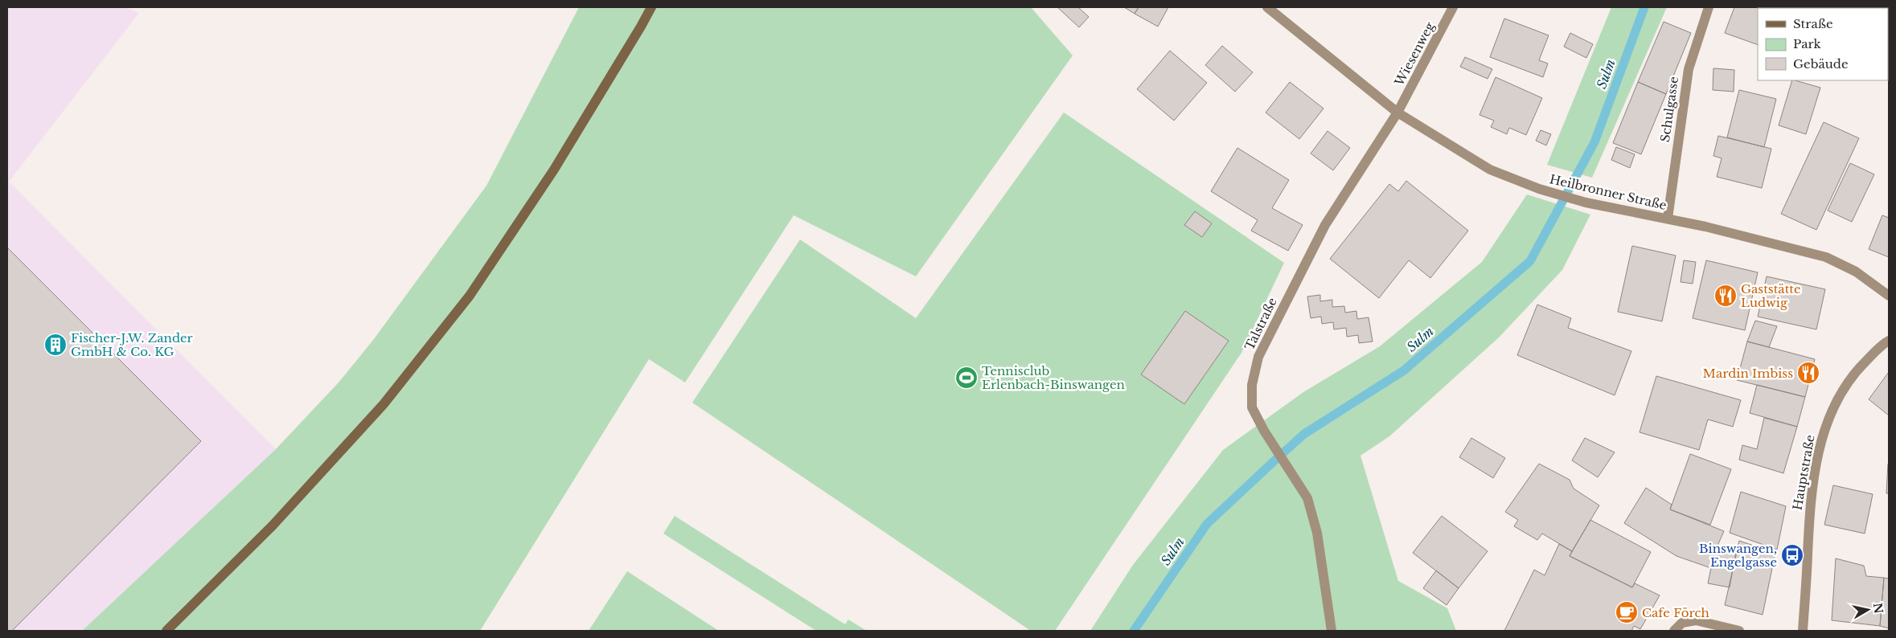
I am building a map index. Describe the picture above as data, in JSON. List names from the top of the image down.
{
  "streets": {
    "street": [
      "Wiesenweg",
      "Schulgasse",
      "Heilbronner Straße",
      "Talstraße",
      "Hauptstraße"
    ]
  },
  "crossings": [
    ["Wiesenweg", "Heilbronner Straße"],
    ["Wiesenweg", "Talstraße"],
    ["Schulgasse", "Heilbronner Straße"],
    ["Heilbronner Straße", "Talstraße"]
  ],
  "water": ["Sulm"],
  "places": {
    "restaurant": ["Gaststätte Ludwig", "Mardin Imbiss"],
    "building": ["Fischer-J.W. Zander GmbH & Co. KG"],
    "sports": ["Tennisclub Erlenbach-Binswangen"],
    "bus stop": ["Binswangen, Engelgasse"],
    "cafe": ["Cafe Förch"]
  },
  "legend": ["Straße", "Park", "Gebäude"],
  "north": "right"
}
